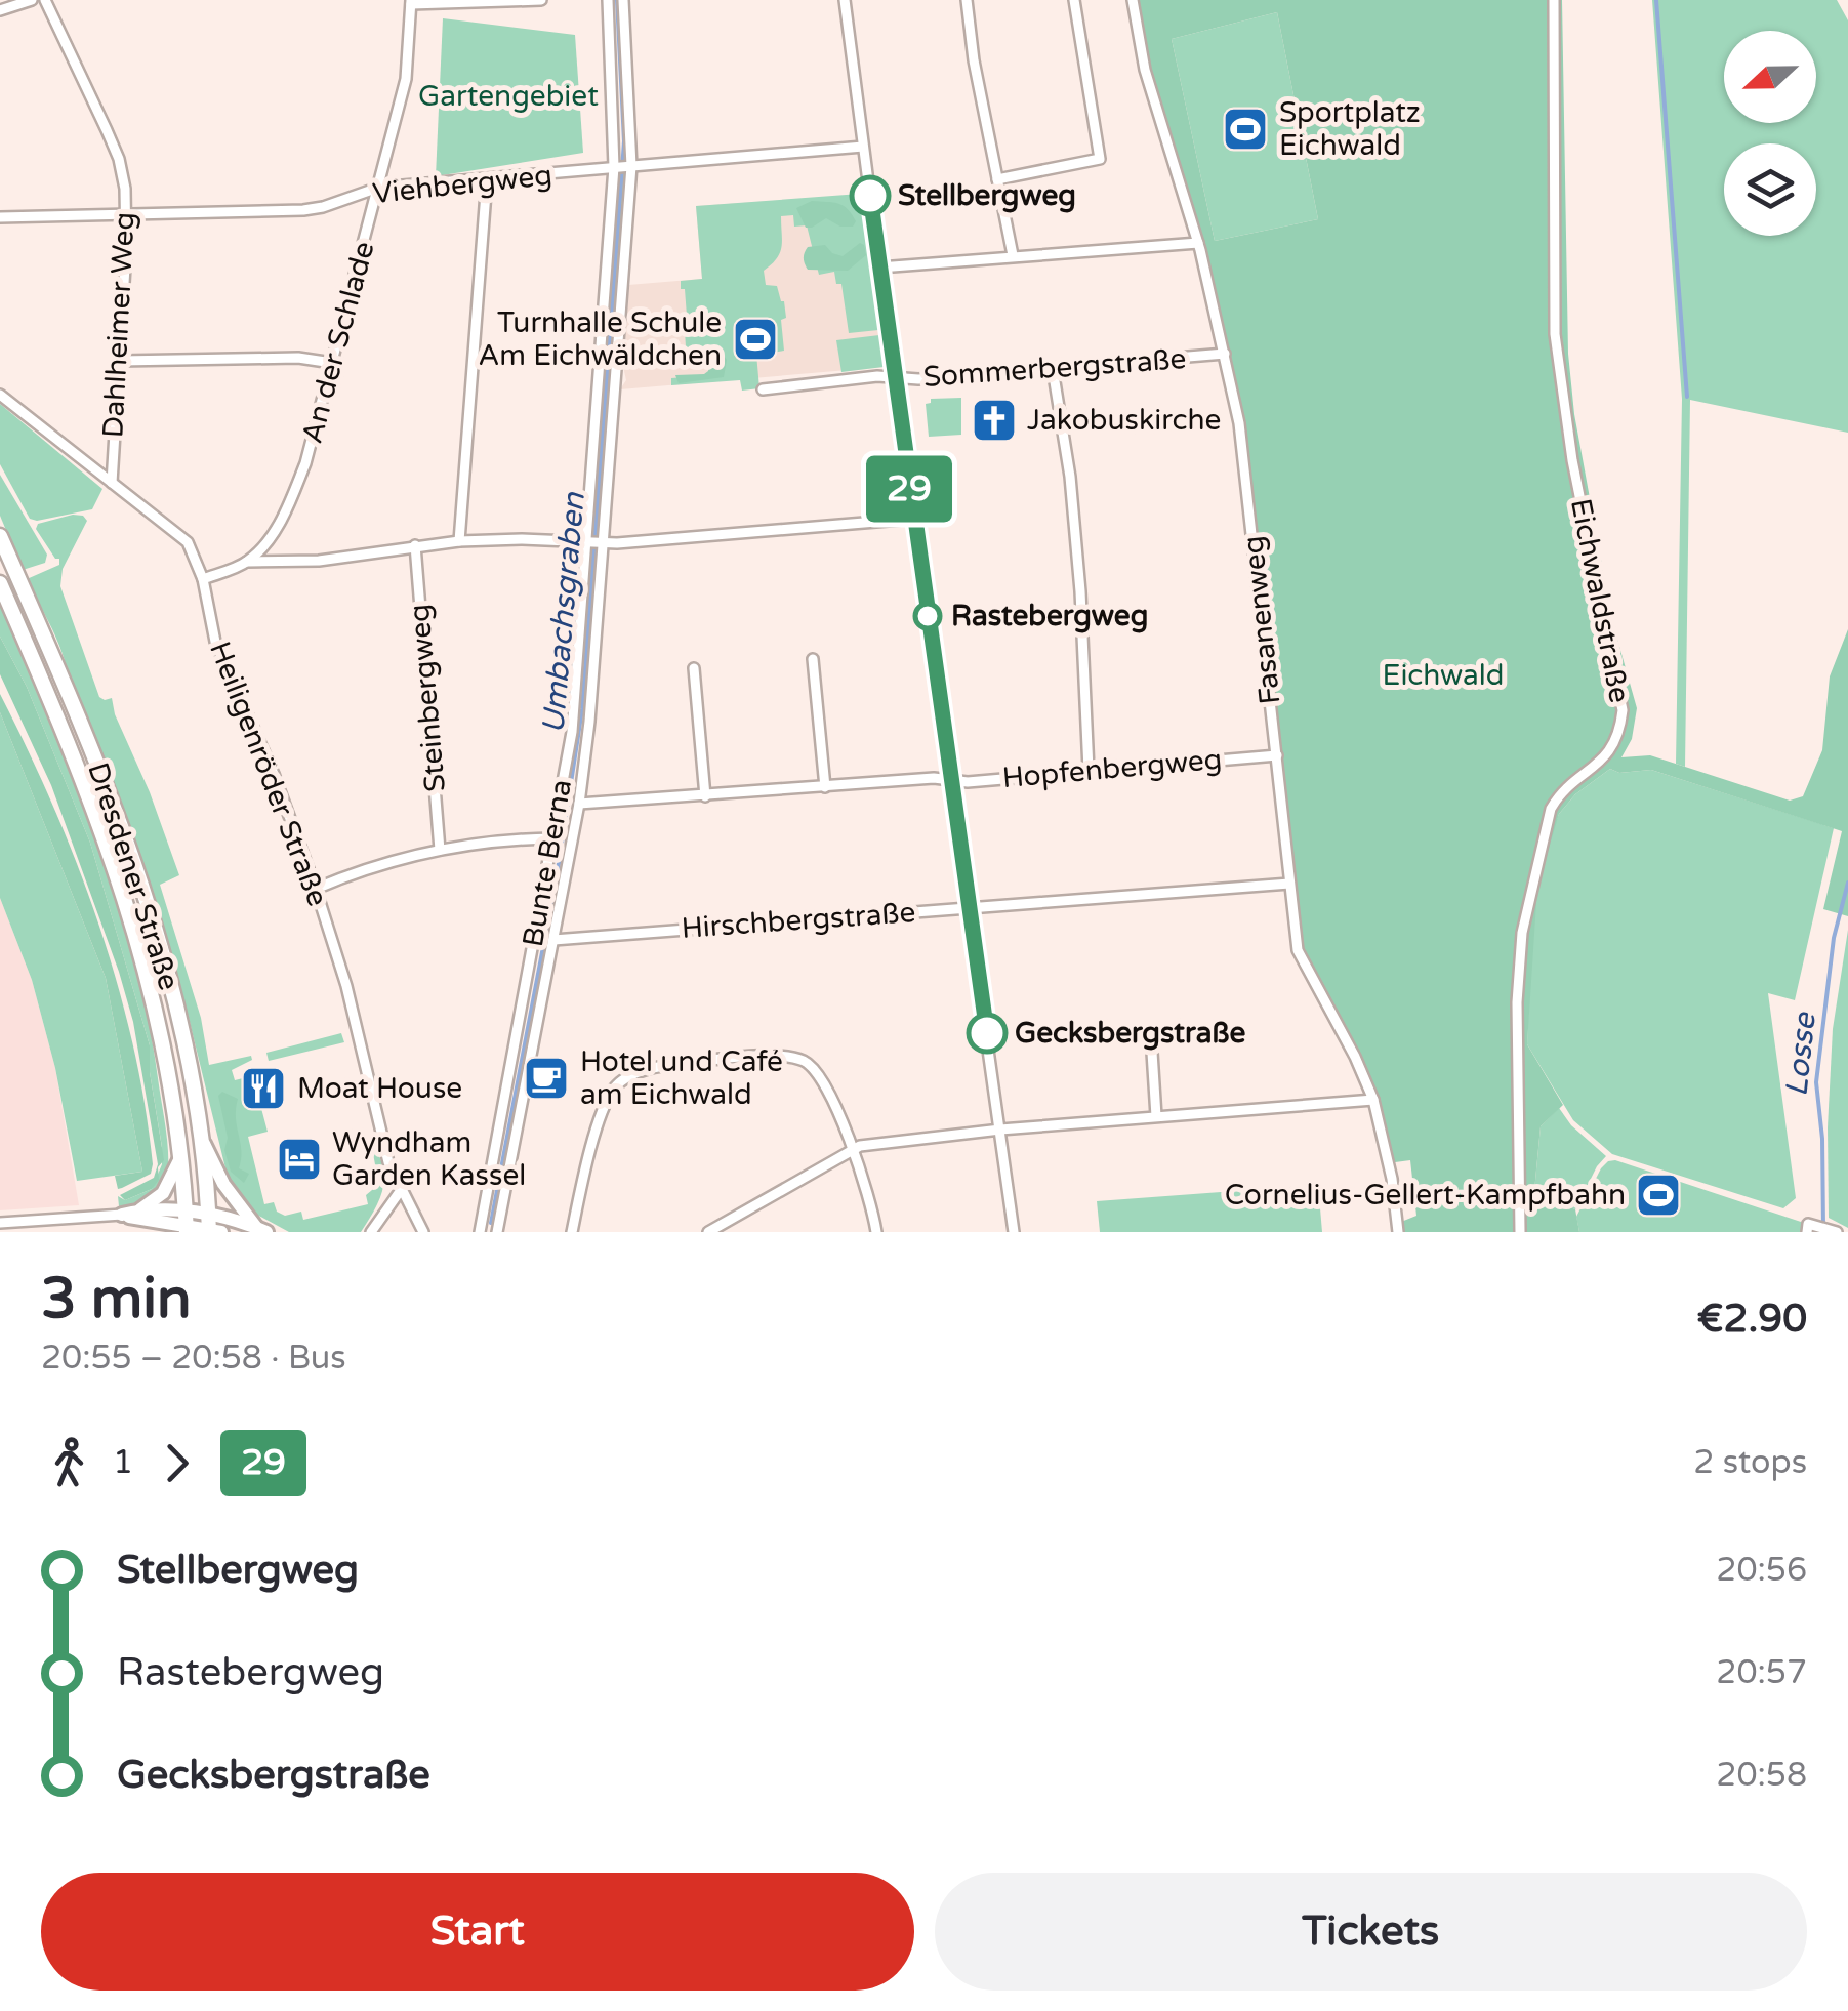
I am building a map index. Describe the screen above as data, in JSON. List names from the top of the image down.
{
  "streets": {
    "main road": ["Dresdener Straße"],
    "street": [
      "Viehbergweg",
      "Dahlheimer Weg",
      "An der Schlade",
      "Sommerbergstraße",
      "Eichwaldstraße",
      "Fasanenweg",
      "Steinbergweg",
      "Hopfenbergweg",
      "Heiligenröder Straße",
      "Bunte Berna",
      "Hirschbergstraße"
    ]
  },
  "crossings": [
    ["Viehbergweg", "Dahlheimer Weg"],
    ["Viehbergweg", "An der Schlade"],
    ["Viehbergweg", "Bunte Berna"],
    ["Dahlheimer Weg", "Heiligenröder Straße"],
    ["Sommerbergstraße", "Fasanenweg"],
    ["Fasanenweg", "Hopfenbergweg"],
    ["Fasanenweg", "Hirschbergstraße"],
    ["Hopfenbergweg", "Bunte Berna"],
    ["Bunte Berna", "Hirschbergstraße"]
  ],
  "water": ["Umbachsgraben", "Losse"],
  "parks": ["Gartengebiet", "Eichwald"],
  "places": {
    "sports": ["Sportplatz Eichwald", "Turnhalle Schule Am Eichwäldchen", "Cornelius-Gellert-Kampfbahn"],
    "other": ["Stellbergweg", "Rastebergweg", "Gecksbergstraße"],
    "church": ["Jakobuskirche"],
    "cafe": ["Hotel und Café am Eichwald"],
    "restaurant": ["Moat House"],
    "hotel": ["Wyndham Garden Kassel"]
  },
  "lines": ["bus line 29"],
  "north": "left",
  "page": {
    "on_map": "29",
    "heading": ["3 min", "20:55 – 20:58 · Bus", "€2.90"],
    "legs": ["1", "29", "2 stops"],
    "list": [
      {
        "name": "Stellbergweg",
        "value": "20:56"
      },
      {
        "name": "Rastebergweg",
        "value": "20:57"
      },
      {
        "name": "Gecksbergstraße",
        "value": "20:58"
      }
    ],
    "buttons": ["Start", "Tickets"]
  }
}
